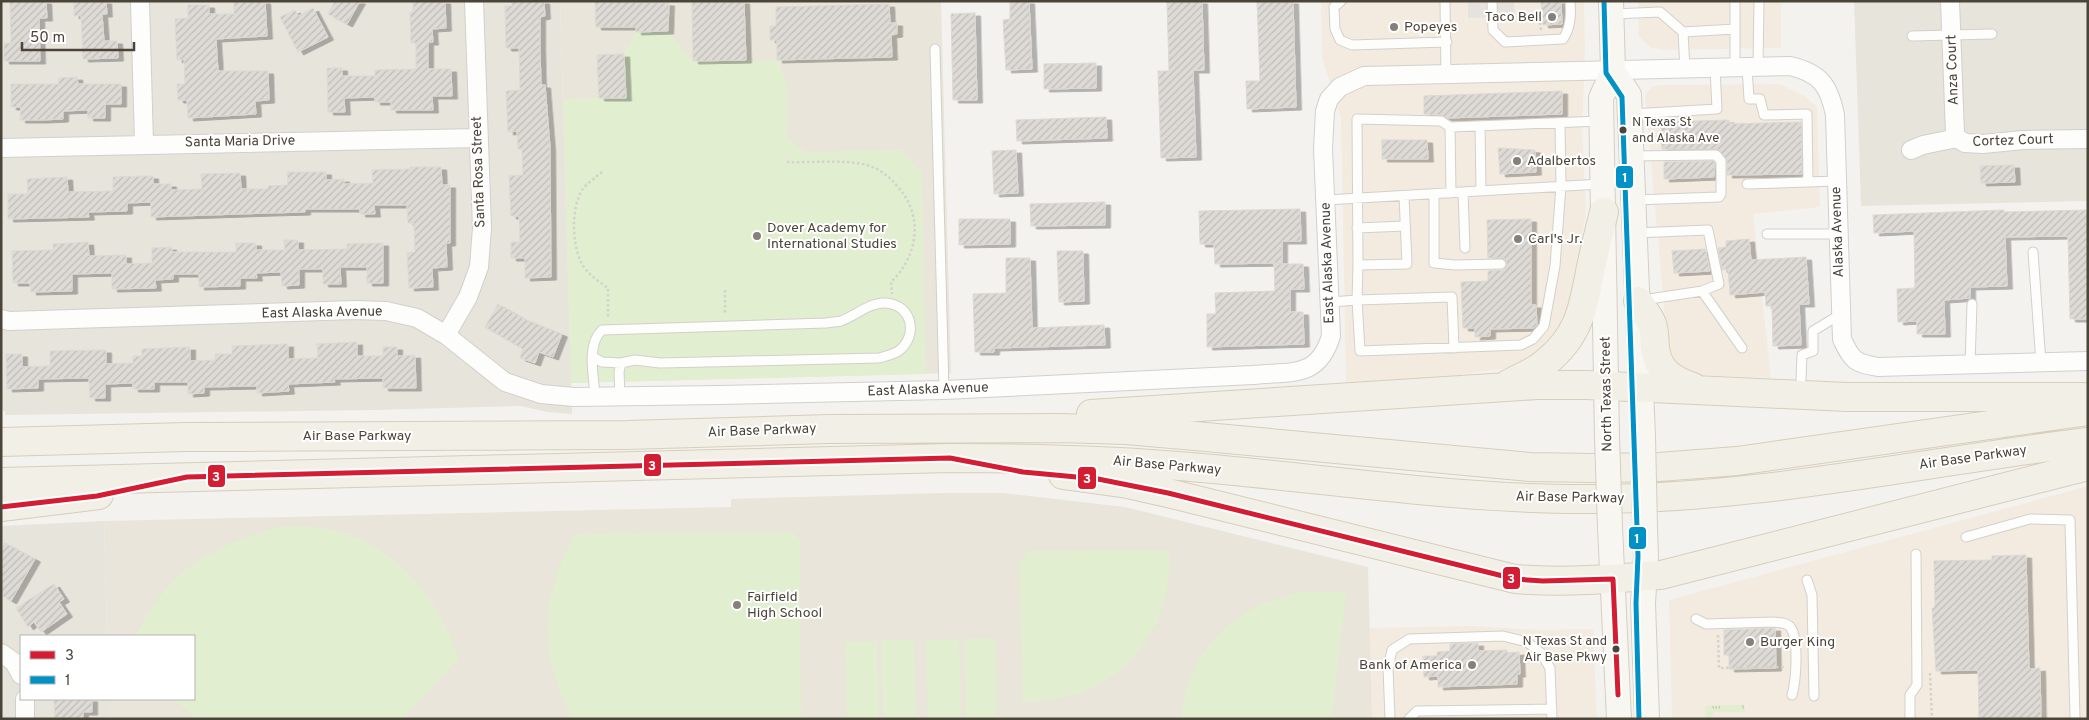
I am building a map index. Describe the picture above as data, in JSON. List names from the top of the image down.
{
  "streets": {
    "main road": ["North Texas Street", "Air Base Parkway"],
    "street": [
      "Anza Court",
      "Cortez Court",
      "Santa Maria Drive",
      "Santa Rosa Street",
      "Alaska Avenue",
      "East Alaska Avenue"
    ]
  },
  "crossings": [
    ["Anza Court", "Cortez Court"],
    ["Santa Maria Drive", "Santa Rosa Street"],
    ["Santa Rosa Street", "East Alaska Avenue"],
    ["Alaska Avenue", "East Alaska Avenue"],
    ["Alaska Avenue", "North Texas Street"],
    ["East Alaska Avenue", "North Texas Street"]
  ],
  "places": [
    "Taco Bell",
    "Popeyes",
    "N Texas St and Alaska Ave",
    "Adalbertos",
    "Dover Academy for International Studies",
    "Carl's Jr.",
    "Fairfield High School",
    "Burger King",
    "N Texas St and Air Base Pkwy",
    "Bank of America"
  ],
  "lines": ["transit line 1", "transit line 3"],
  "legend": ["3", "1"],
  "scale_bar": "50 m"
}
